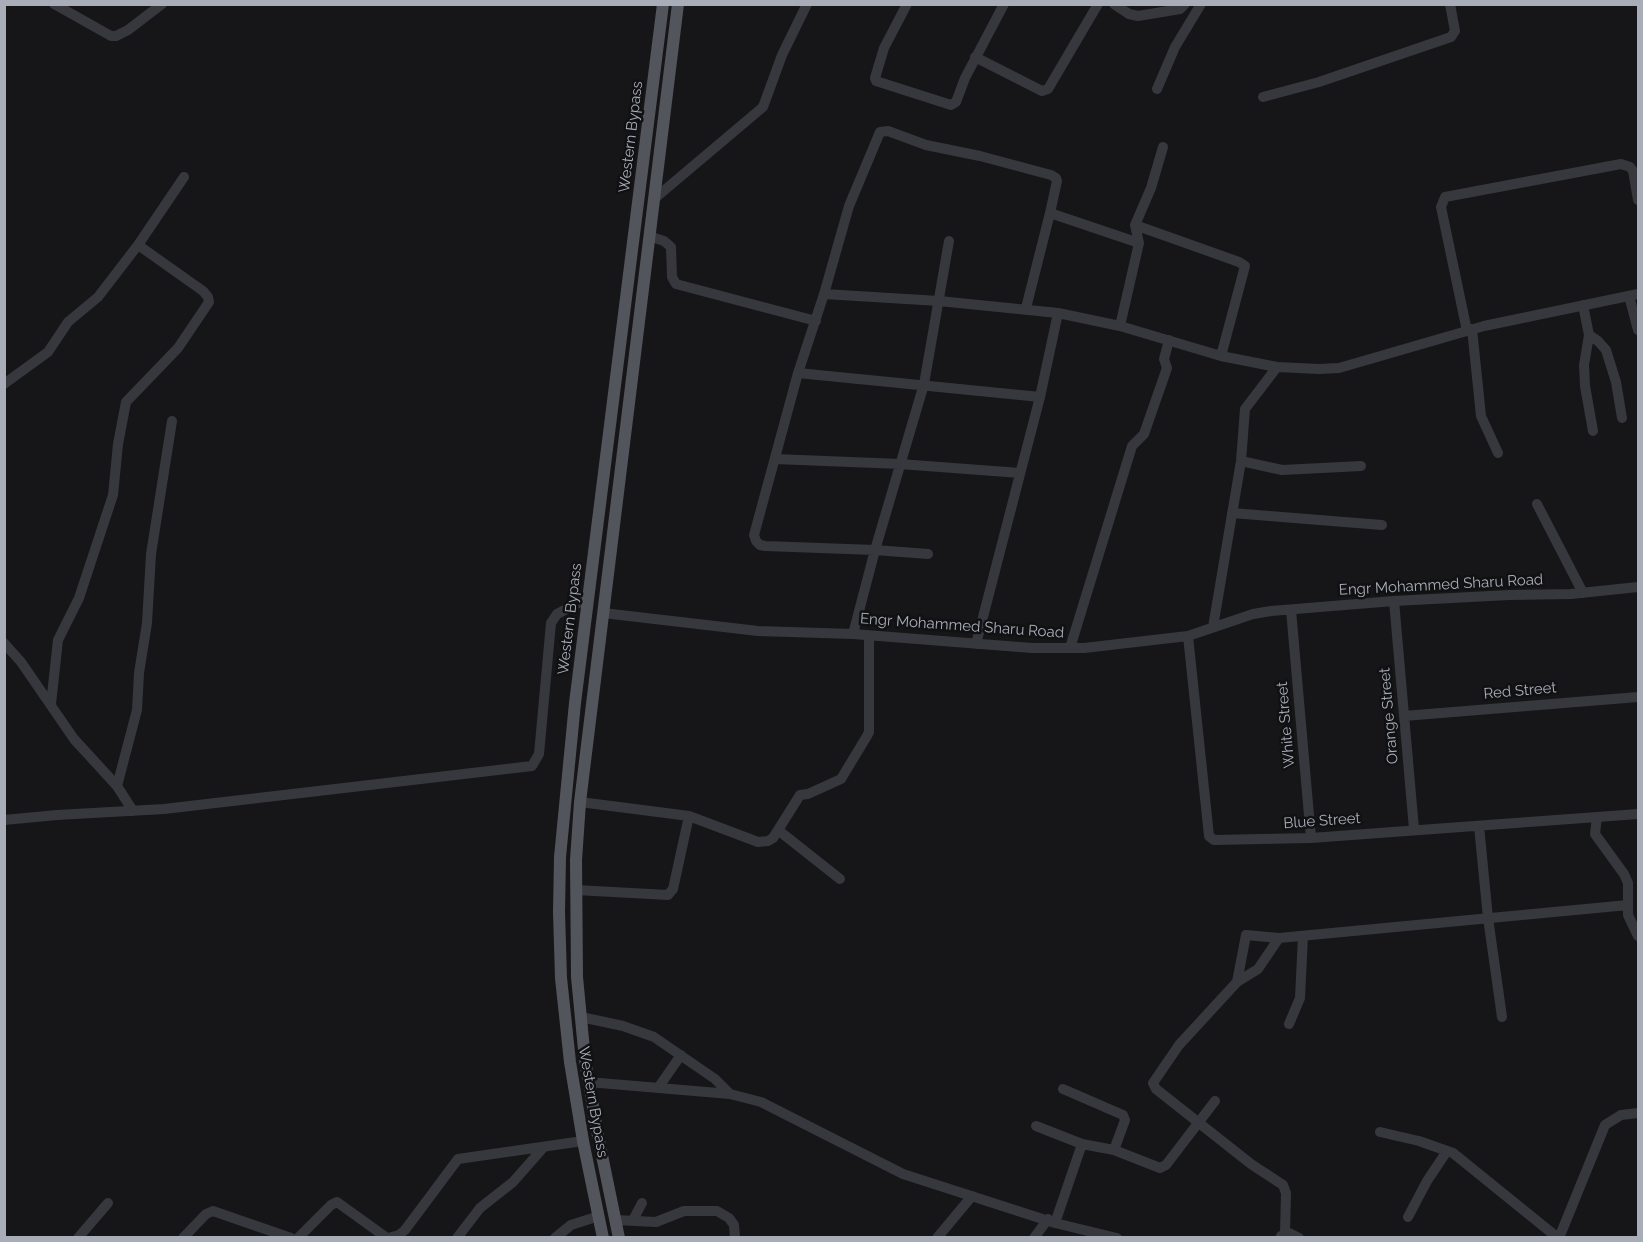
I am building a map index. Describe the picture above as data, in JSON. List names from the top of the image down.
{
  "streets": {
    "main road": ["Western Bypass"],
    "street": [
      "Engr Mohammed Sharu Road",
      "Red Street",
      "Orange Street",
      "White Street",
      "Blue Street"
    ]
  },
  "crossings": [
    ["Western Bypass", "Engr Mohammed Sharu Road"],
    ["Engr Mohammed Sharu Road", "Orange Street"],
    ["Engr Mohammed Sharu Road", "White Street"],
    ["Engr Mohammed Sharu Road", "Blue Street"],
    ["Red Street", "Orange Street"],
    ["Orange Street", "Blue Street"],
    ["White Street", "Blue Street"]
  ]
}
